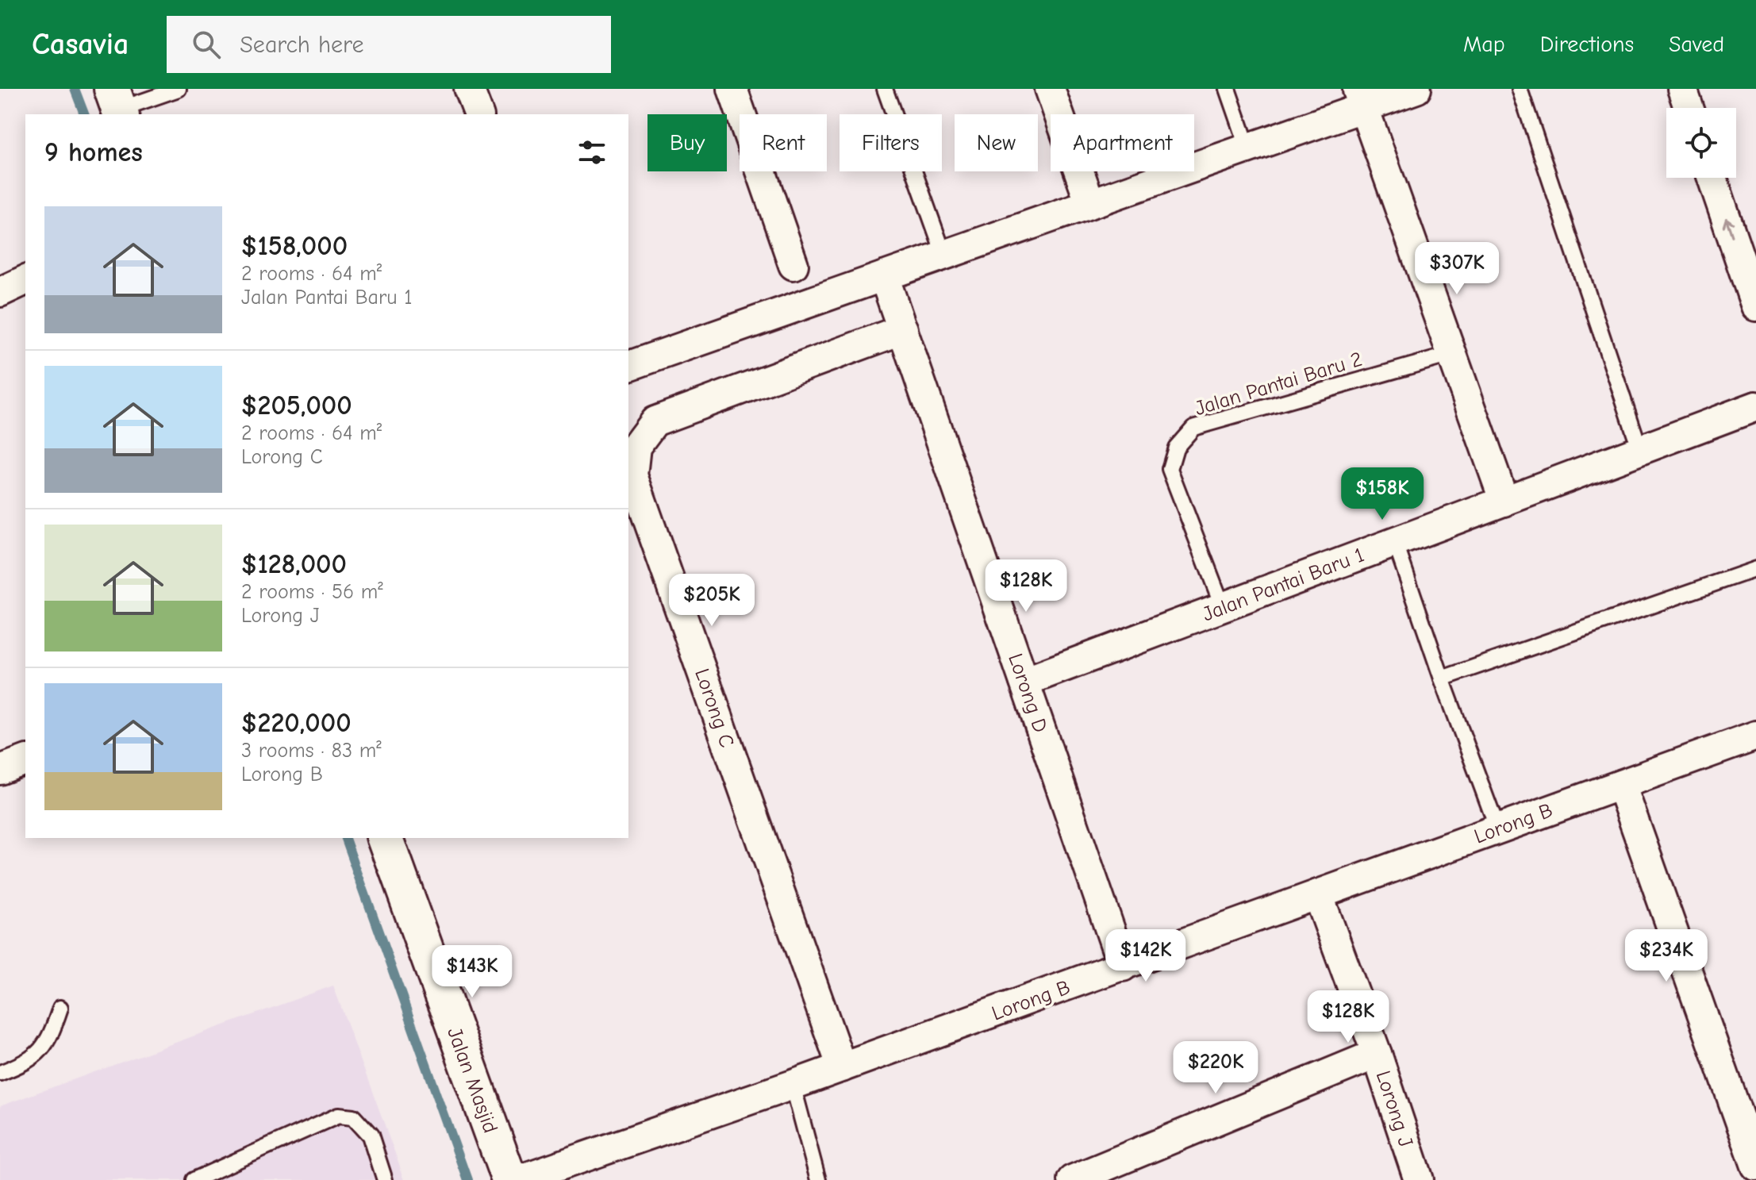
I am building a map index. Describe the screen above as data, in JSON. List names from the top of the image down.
{
  "streets": {
    "street": [
      "Jalan Pantai Baru 1",
      "Lorong D",
      "Lorong C",
      "Lorong B",
      "Jalan Masjid",
      "Lorong J"
    ],
    "lane": ["Jalan Pantai Baru 2"]
  },
  "crossings": [
    ["Jalan Pantai Baru 2", "Jalan Pantai Baru 1"],
    ["Jalan Pantai Baru 1", "Lorong D"],
    ["Lorong D", "Lorong C"],
    ["Lorong D", "Lorong B"],
    ["Lorong C", "Lorong B"],
    ["Lorong B", "Lorong J"]
  ],
  "page": {
    "header": "Casavia",
    "search": "Search here",
    "nav": ["Map", "Directions", "Saved"],
    "chip": [
      "Buy",
      "Rent",
      "Filters",
      "New",
      "Apartment"
    ],
    "heading": "9 homes",
    "list": [
      {
        "name": "$158,000",
        "note": "2 rooms · 64 m² · Jalan Pantai Baru 1"
      },
      {
        "name": "$205,000",
        "note": "2 rooms · 64 m² · Lorong C"
      },
      {
        "name": "$128,000",
        "note": "2 rooms · 56 m² · Lorong J"
      },
      {
        "name": "$220,000",
        "note": "3 rooms · 83 m² · Lorong B"
      }
    ],
    "price": [
      "$307K",
      "$158K",
      "$128K",
      "$205K",
      "$142K",
      "$234K",
      "$143K",
      "$128K",
      "$220K"
    ]
  }
}
